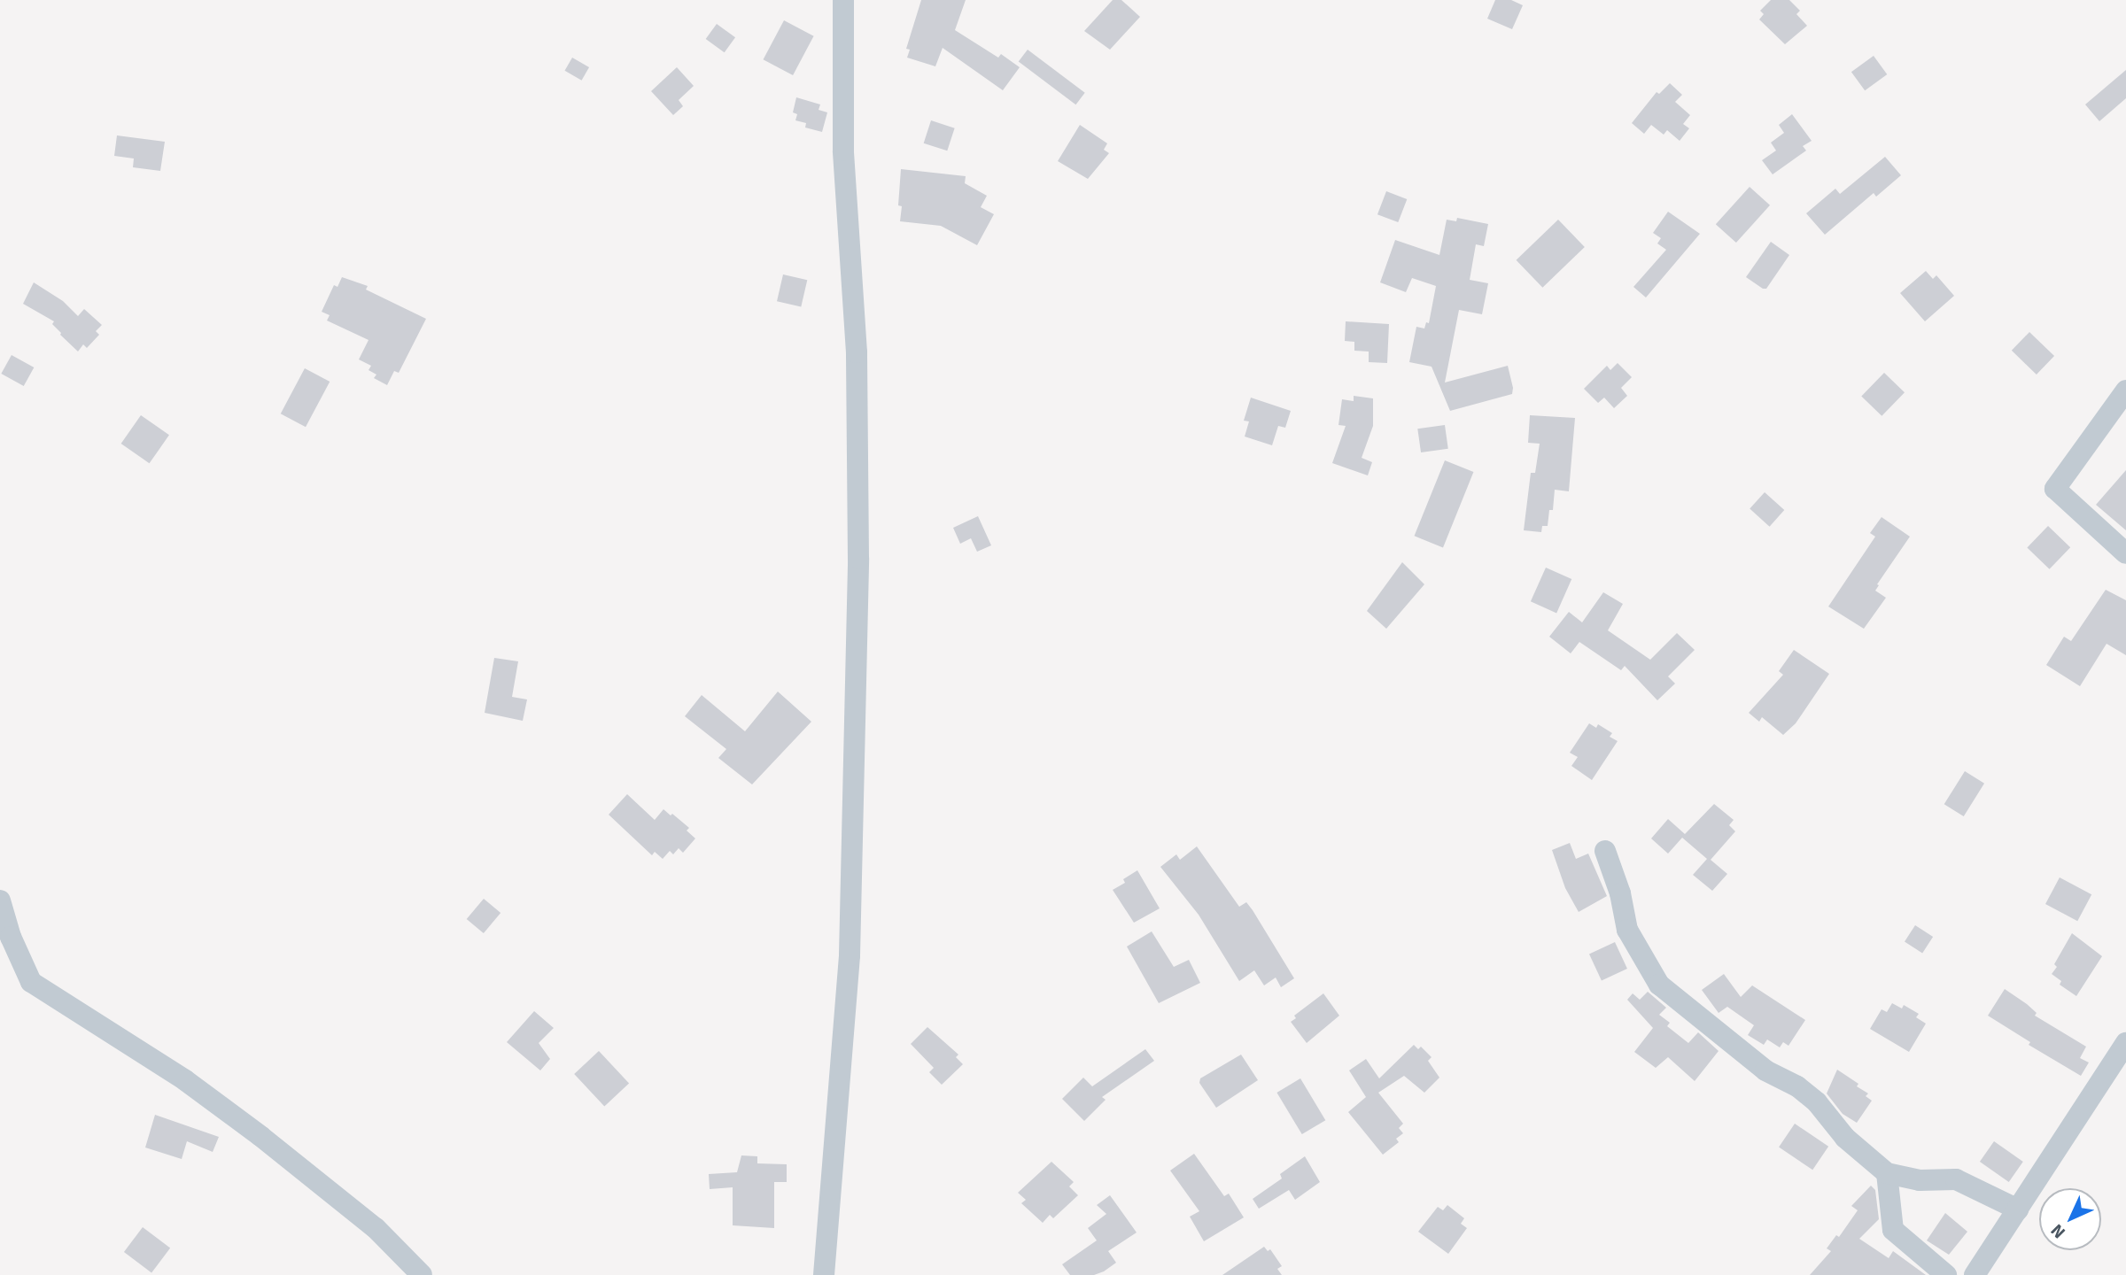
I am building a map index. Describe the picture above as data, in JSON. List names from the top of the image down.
{
  "north": "bottom left"
}
